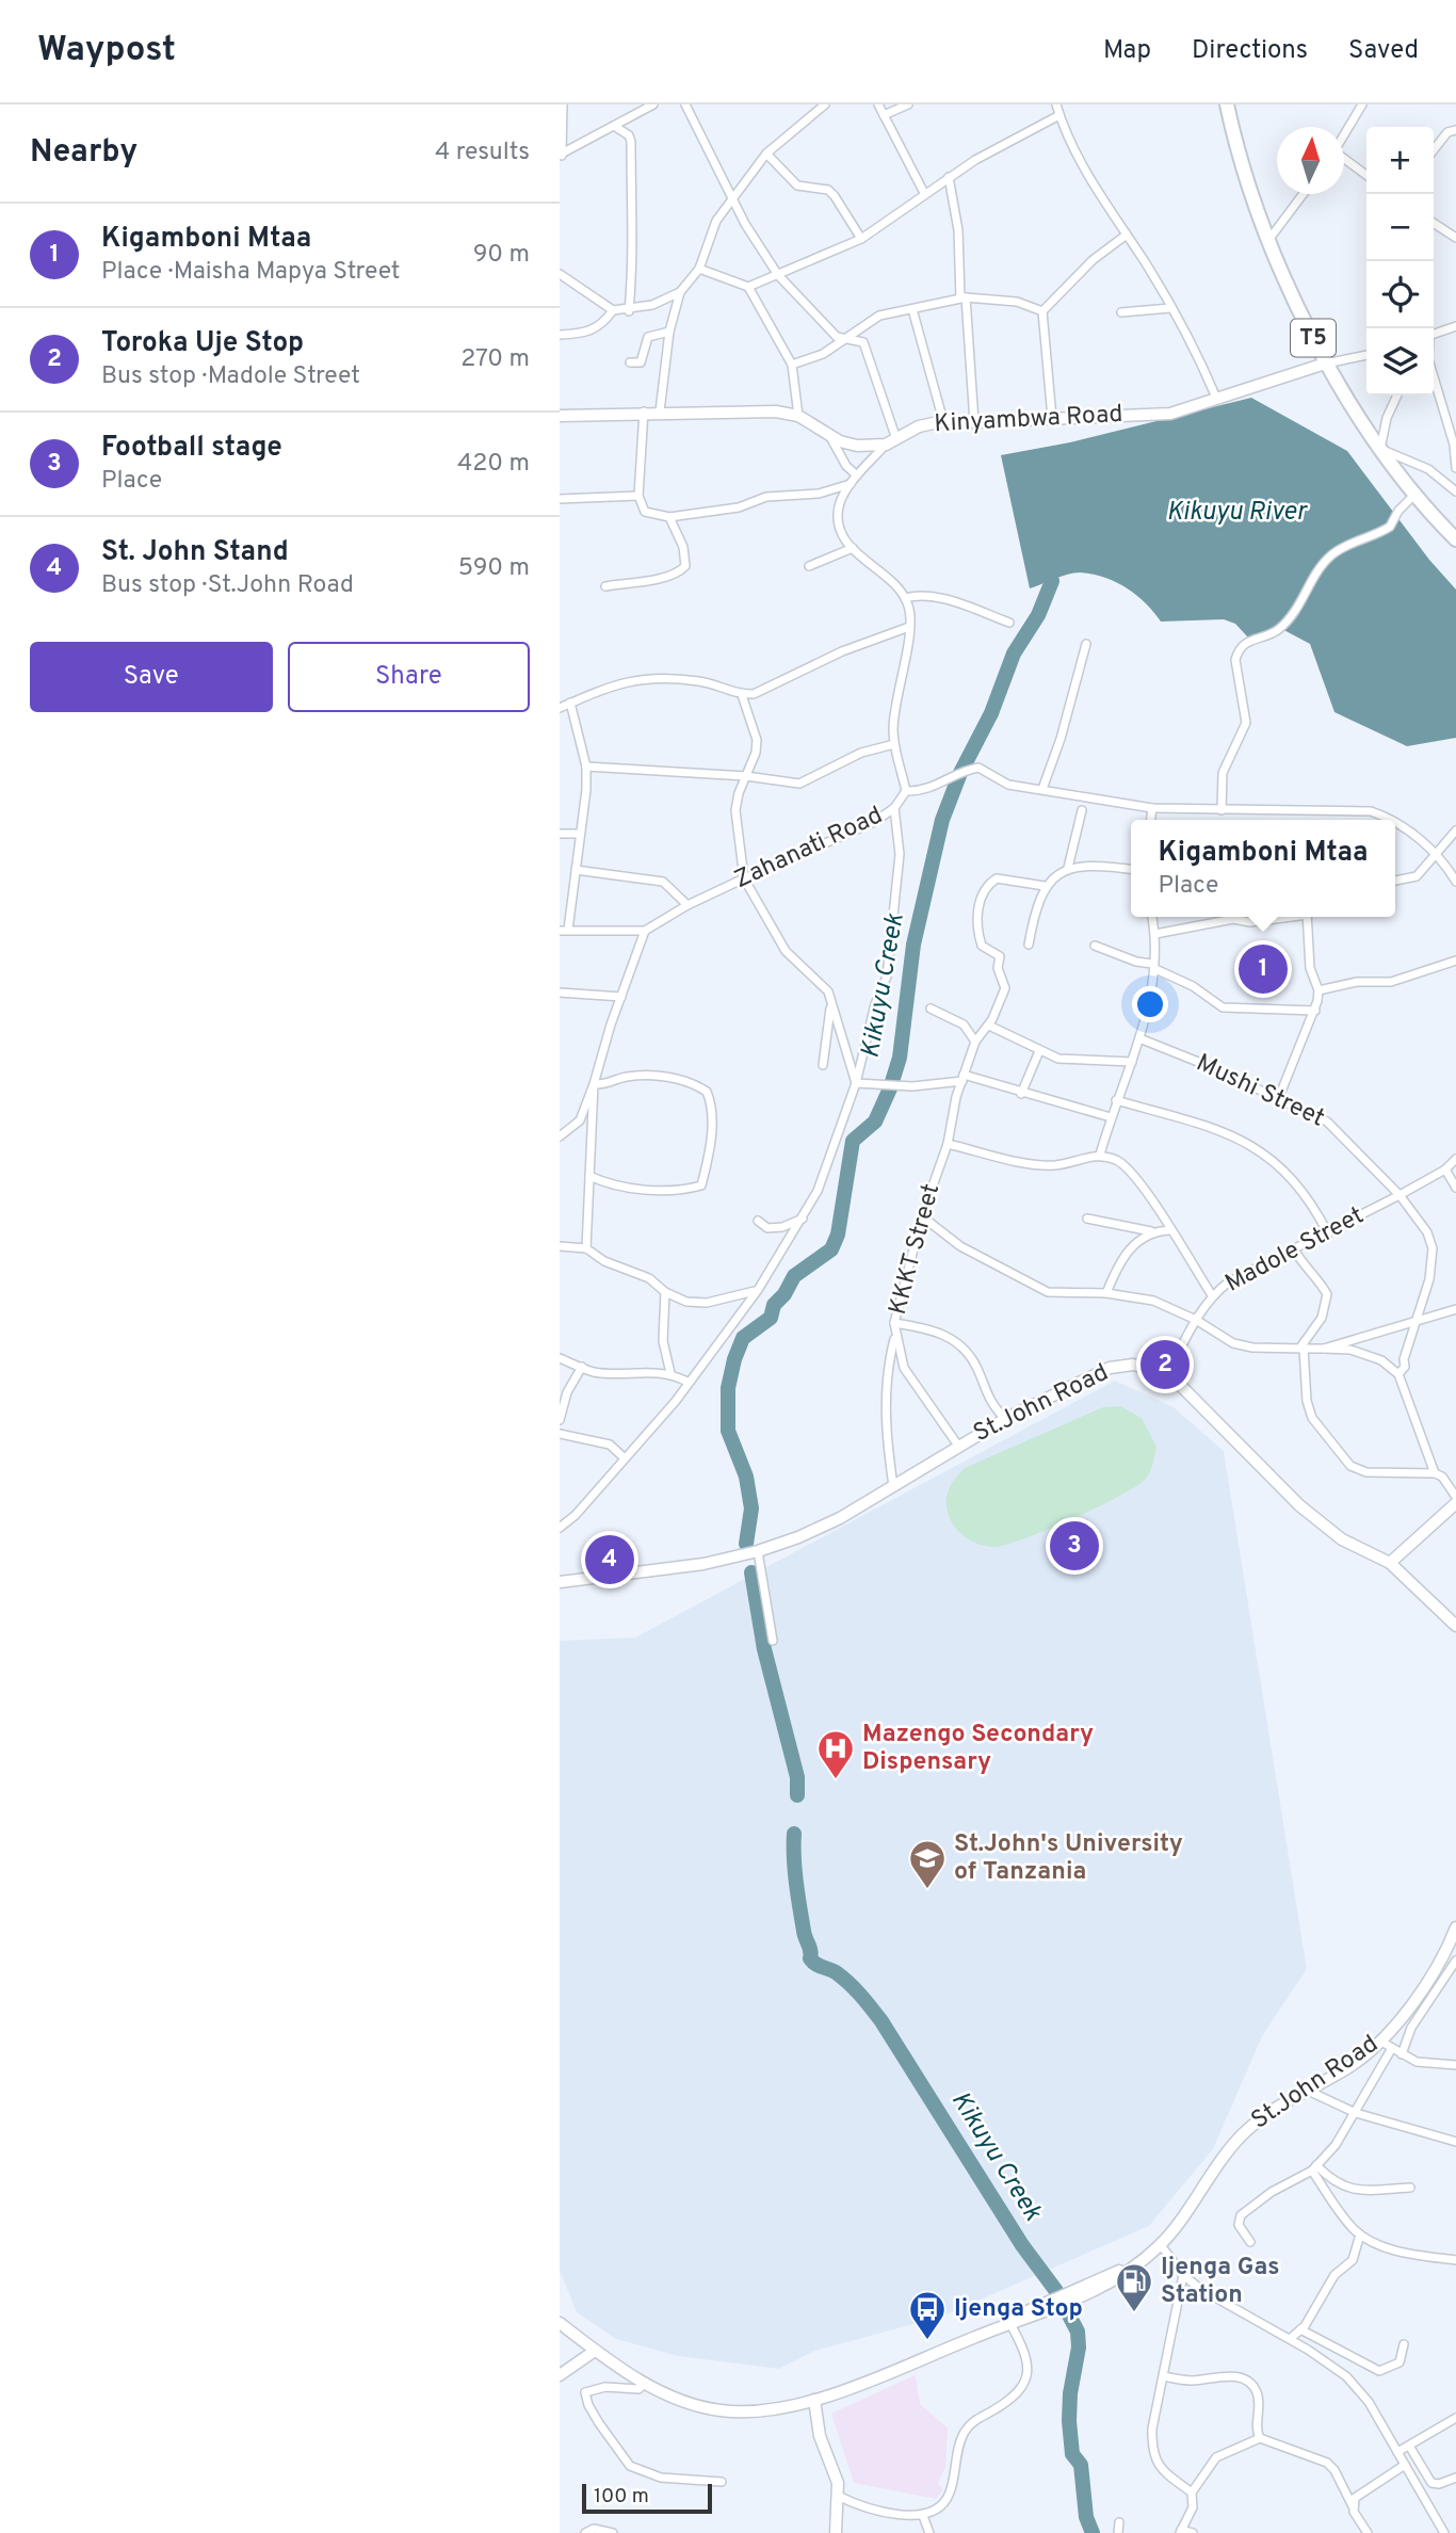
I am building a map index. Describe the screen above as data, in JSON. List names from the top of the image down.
{
  "streets": {
    "highway": ["T5"],
    "street": [
      "Kinyambwa Road",
      "Zahanati Road",
      "Mushi Street",
      "KKKT Street",
      "Madole Street",
      "St.John Road"
    ]
  },
  "crossings": [
    ["T5", "Kinyambwa Road"],
    ["Mushi Street", "Madole Street"],
    ["KKKT Street", "St.John Road"],
    ["Madole Street", "St.John Road"]
  ],
  "water": ["Kikuyu River", "Kikuyu Creek"],
  "places": {
    "hospital": ["Mazengo Secondary Dispensary"],
    "school or university": ["St.John's University of Tanzania"],
    "fuel station": ["Ijenga Gas Station"],
    "bus stop": ["Ijenga Stop"]
  },
  "scale_bar": "100 m",
  "north": "top",
  "page": {
    "header": "Waypost",
    "nav": ["Map", "Directions", "Saved"],
    "heading": ["Nearby", "4 results"],
    "map_buttons": ["+", "−"],
    "list": [
      {
        "mark": "1",
        "name": "Kigamboni Mtaa",
        "note": "Place · Maisha Mapya Street",
        "value": "90 m"
      },
      {
        "mark": "2",
        "name": "Toroka Uje Stop",
        "note": "Bus stop · Madole Street",
        "value": "270 m"
      },
      {
        "mark": "3",
        "name": "Football stage",
        "note": "Place",
        "value": "420 m"
      },
      {
        "mark": "4",
        "name": "St. John Stand",
        "note": "Bus stop · St.John Road",
        "value": "590 m"
      }
    ],
    "buttons": ["Save", "Share"],
    "popup": ["Kigamboni Mtaa", "Place"],
    "pins": [
      "1",
      "2",
      "3",
      "4"
    ],
    "scale": "100 m"
  }
}
